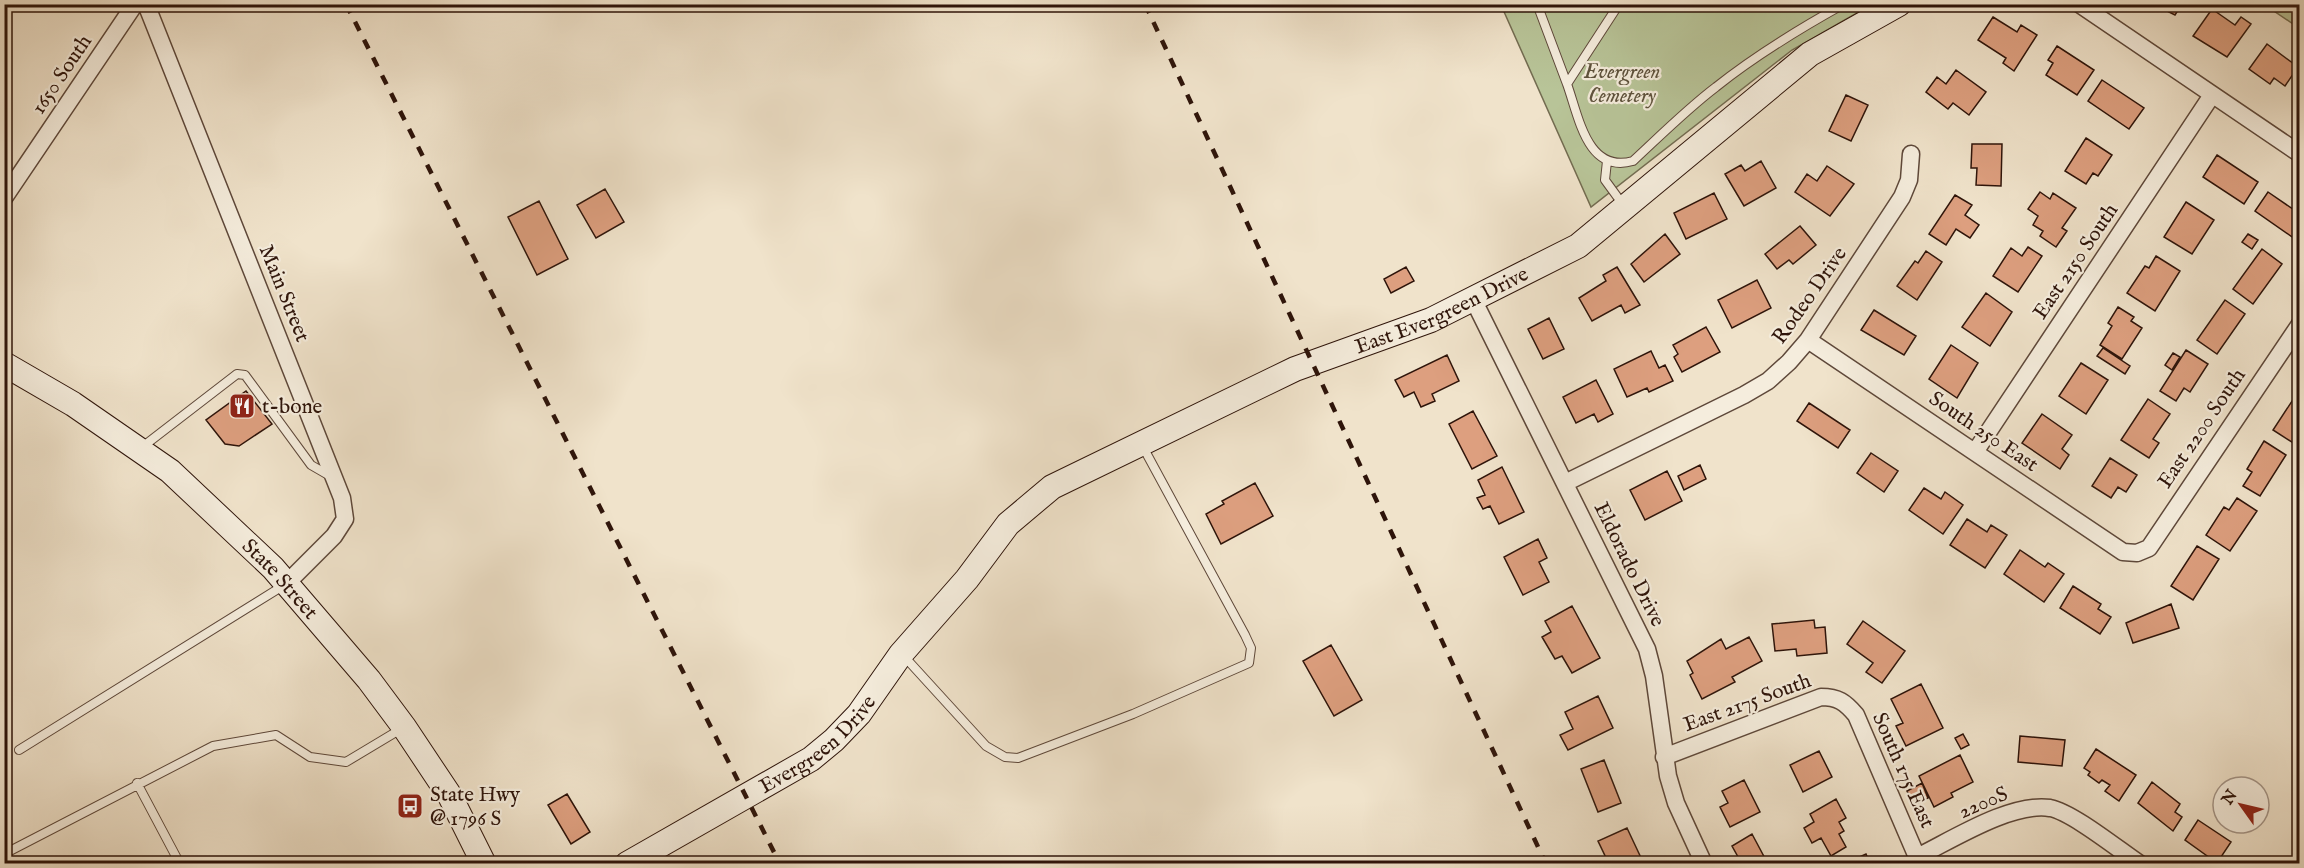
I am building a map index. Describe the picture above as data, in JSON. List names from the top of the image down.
{
  "streets": {
    "street": [
      "1650 South",
      "East 2150 South",
      "Main Street",
      "Rodeo Drive",
      "East Evergreen Drive",
      "East 2200 South",
      "South 250 East",
      "Eldorado Drive",
      "State Street",
      "East 2175 South",
      "Evergreen Drive",
      "South 175 East",
      "2200S"
    ]
  },
  "crossings": [
    ["East 2150 South", "South 250 East"],
    ["Main Street", "State Street"],
    ["Rodeo Drive", "South 250 East"],
    ["Rodeo Drive", "Eldorado Drive"],
    ["East Evergreen Drive", "Eldorado Drive"],
    ["East Evergreen Drive", "Evergreen Drive"],
    ["East 2200 South", "South 250 East"],
    ["Eldorado Drive", "East 2175 South"],
    ["East 2175 South", "South 175 East"],
    ["South 175 East", "2200S"]
  ],
  "parks": ["Evergreen Cemetery"],
  "places": {
    "restaurant": ["t-bone"],
    "bus stop": ["State Hwy @ 1796 S"]
  },
  "north": "top left"
}
